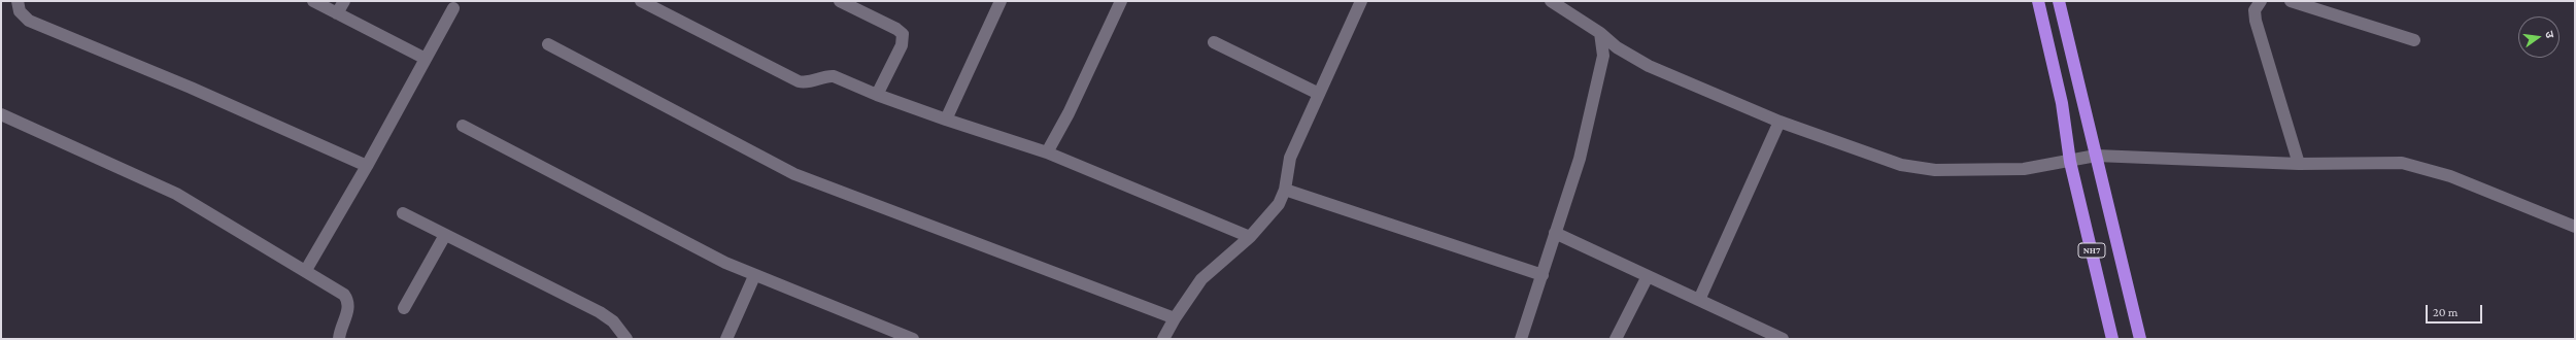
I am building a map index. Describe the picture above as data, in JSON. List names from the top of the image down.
{
  "streets": {
    "highway": ["NH7"]
  },
  "scale_bar": "20 m",
  "north": "right"
}
